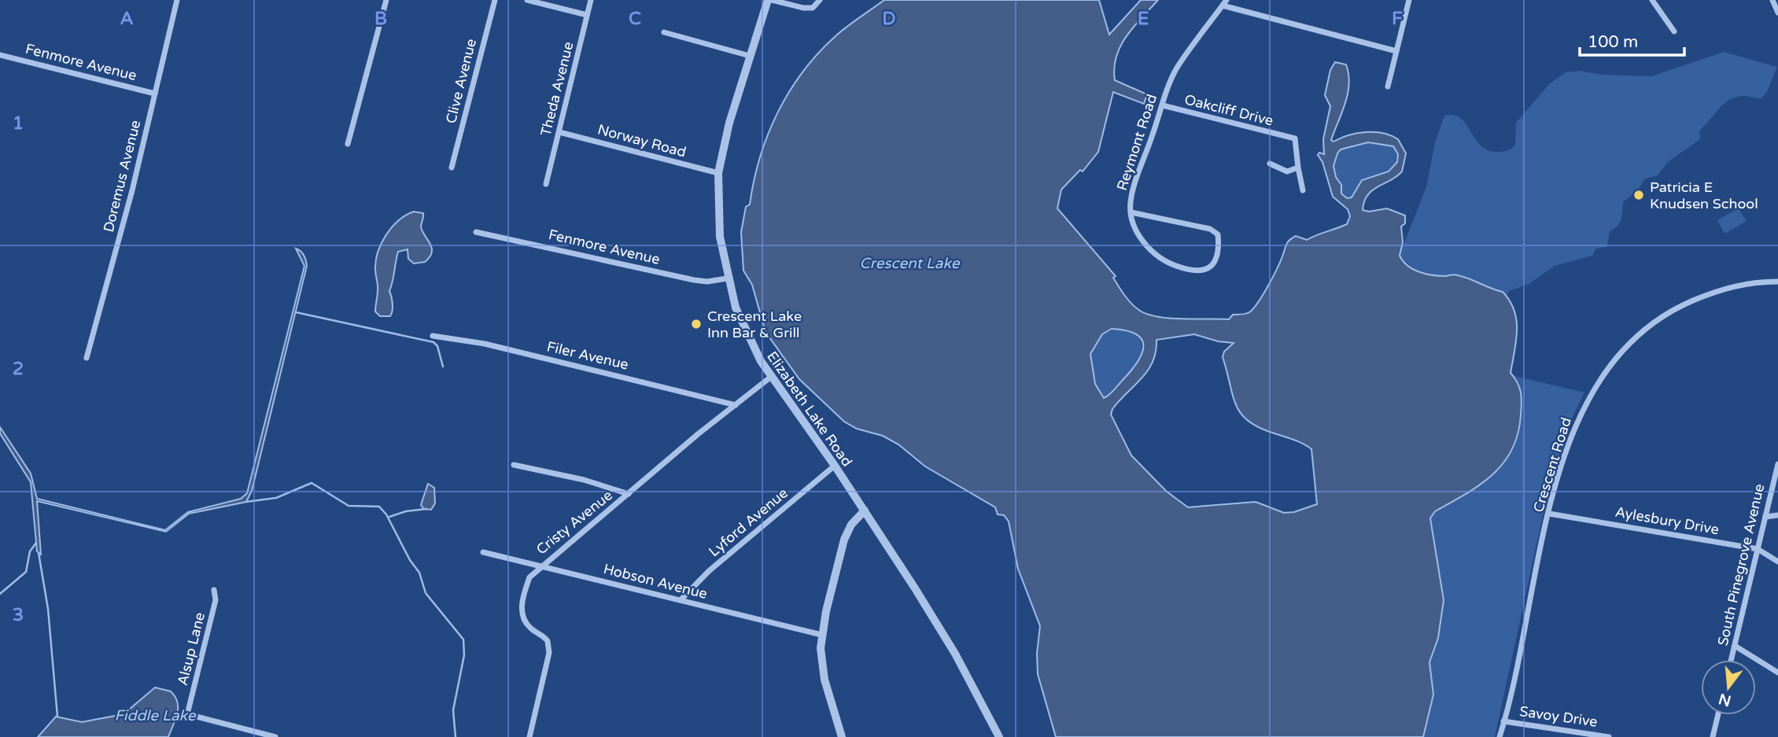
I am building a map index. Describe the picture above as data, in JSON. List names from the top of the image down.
{
  "streets": {
    "street": [
      "Fenmore Avenue",
      "Clive Avenue",
      "Theda Avenue",
      "Oakcliff Drive",
      "Norway Road",
      "Reymont Road",
      "Doremus Avenue",
      "Filer Avenue",
      "Elizabeth Lake Road",
      "Crescent Road",
      "Aylesbury Drive",
      "Cristy Avenue",
      "Lyford Avenue",
      "South Pinegrove Avenue",
      "Hobson Avenue",
      "Alsup Lane",
      "Savoy Drive"
    ]
  },
  "crossings": [
    ["Fenmore Avenue", "Doremus Avenue"],
    ["Fenmore Avenue", "Elizabeth Lake Road"],
    ["Theda Avenue", "Norway Road"],
    ["Oakcliff Drive", "Reymont Road"],
    ["Norway Road", "Elizabeth Lake Road"],
    ["Filer Avenue", "Cristy Avenue"],
    ["Elizabeth Lake Road", "Cristy Avenue"],
    ["Elizabeth Lake Road", "Lyford Avenue"],
    ["Crescent Road", "Aylesbury Drive"],
    ["Crescent Road", "Savoy Drive"],
    ["Aylesbury Drive", "South Pinegrove Avenue"],
    ["Cristy Avenue", "Hobson Avenue"],
    ["Lyford Avenue", "Hobson Avenue"]
  ],
  "water": ["Crescent Lake", "Fiddle Lake"],
  "places": ["Patricia E Knudsen School", "Crescent Lake Inn Bar & Grill"],
  "scale_bar": "100 m",
  "north": "bottom",
  "grid": {
    "columns": [
      "A",
      "B",
      "C",
      "D",
      "E",
      "F"
    ],
    "rows": ["1", "2", "3"]
  }
}
